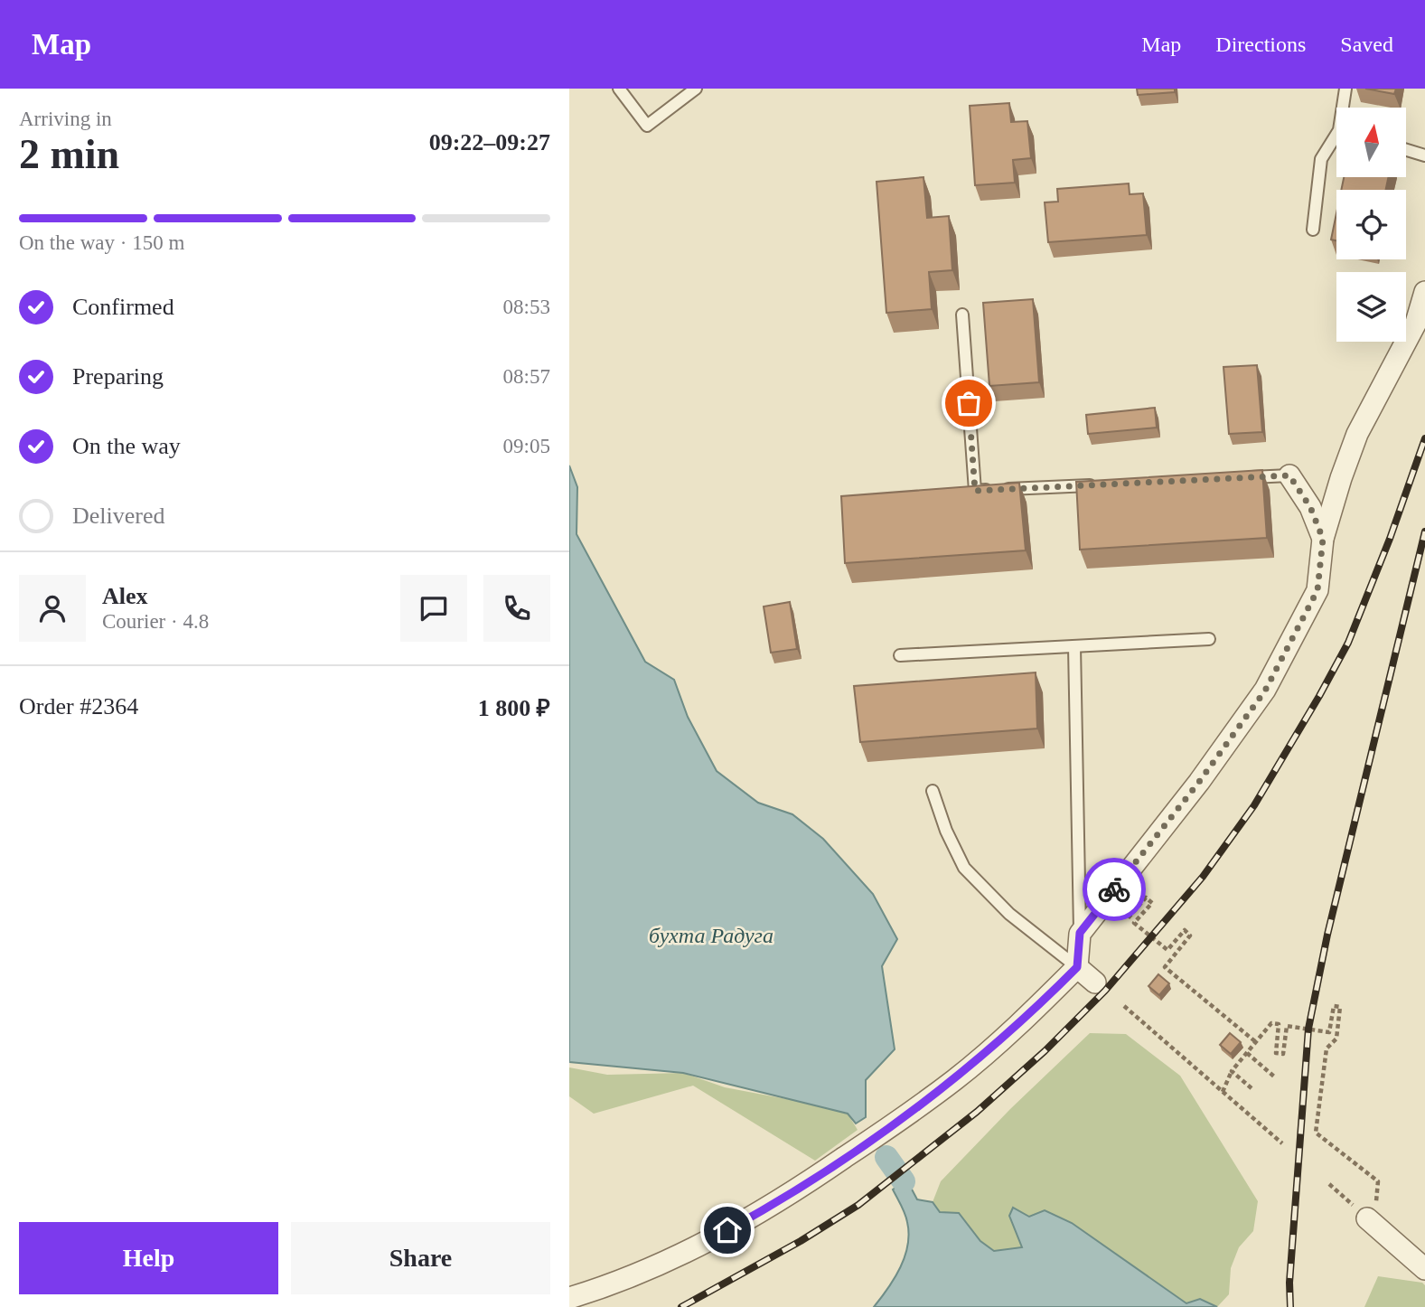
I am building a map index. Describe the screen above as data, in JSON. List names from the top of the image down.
{
  "water": ["бухта Радуга"],
  "north": "top",
  "page": {
    "header": "Map",
    "nav": ["Map", "Directions", "Saved"],
    "heading": ["2 min", "Arriving in", "09:22–09:27"],
    "panel": [
      "Alex",
      "Courier · 4.8",
      "Order #2364",
      "1 800 ₽"
    ],
    "bar": "On the way · 150 m",
    "list": [
      ["Confirmed", "08:53"],
      ["Preparing", "08:57"],
      ["On the way", "09:05"],
      "Delivered"
    ],
    "buttons": ["Help", "Share"]
  }
}
